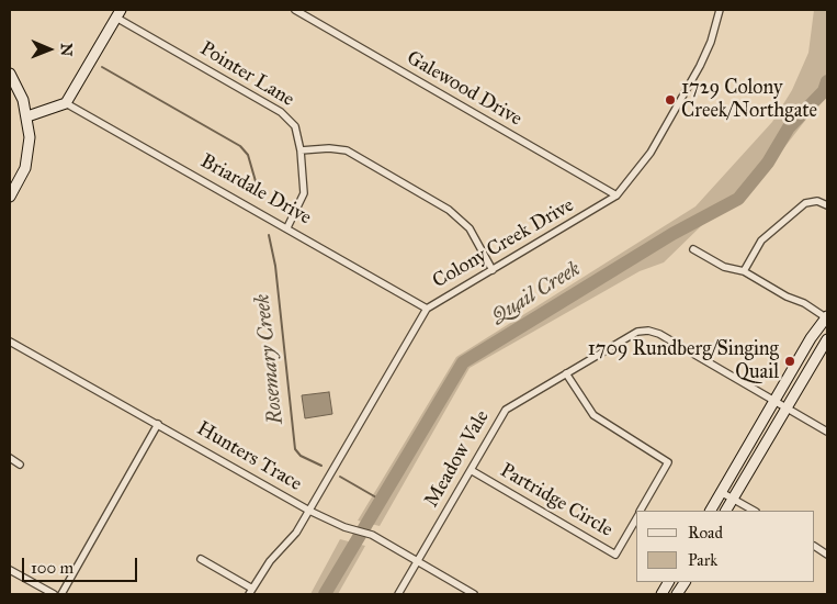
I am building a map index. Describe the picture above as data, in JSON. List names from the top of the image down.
{
  "streets": {
    "street": [
      "Pointer Lane",
      "Galewood Drive",
      "Briardale Drive",
      "Colony Creek Drive",
      "Hunters Trace",
      "Meadow Vale",
      "Partridge Circle"
    ]
  },
  "crossings": [
    ["Pointer Lane", "Briardale Drive"],
    ["Galewood Drive", "Colony Creek Drive"],
    ["Briardale Drive", "Colony Creek Drive"],
    ["Colony Creek Drive", "Hunters Trace"],
    ["Hunters Trace", "Meadow Vale"],
    ["Meadow Vale", "Partridge Circle"]
  ],
  "water": ["Quail Creek", "Rosemary Creek"],
  "places": ["1729 Colony Creek/Northgate", "1709 Rundberg/Singing Quail"],
  "legend": ["Road", "Park"],
  "scale_bar": "100 m",
  "north": "right"
}
